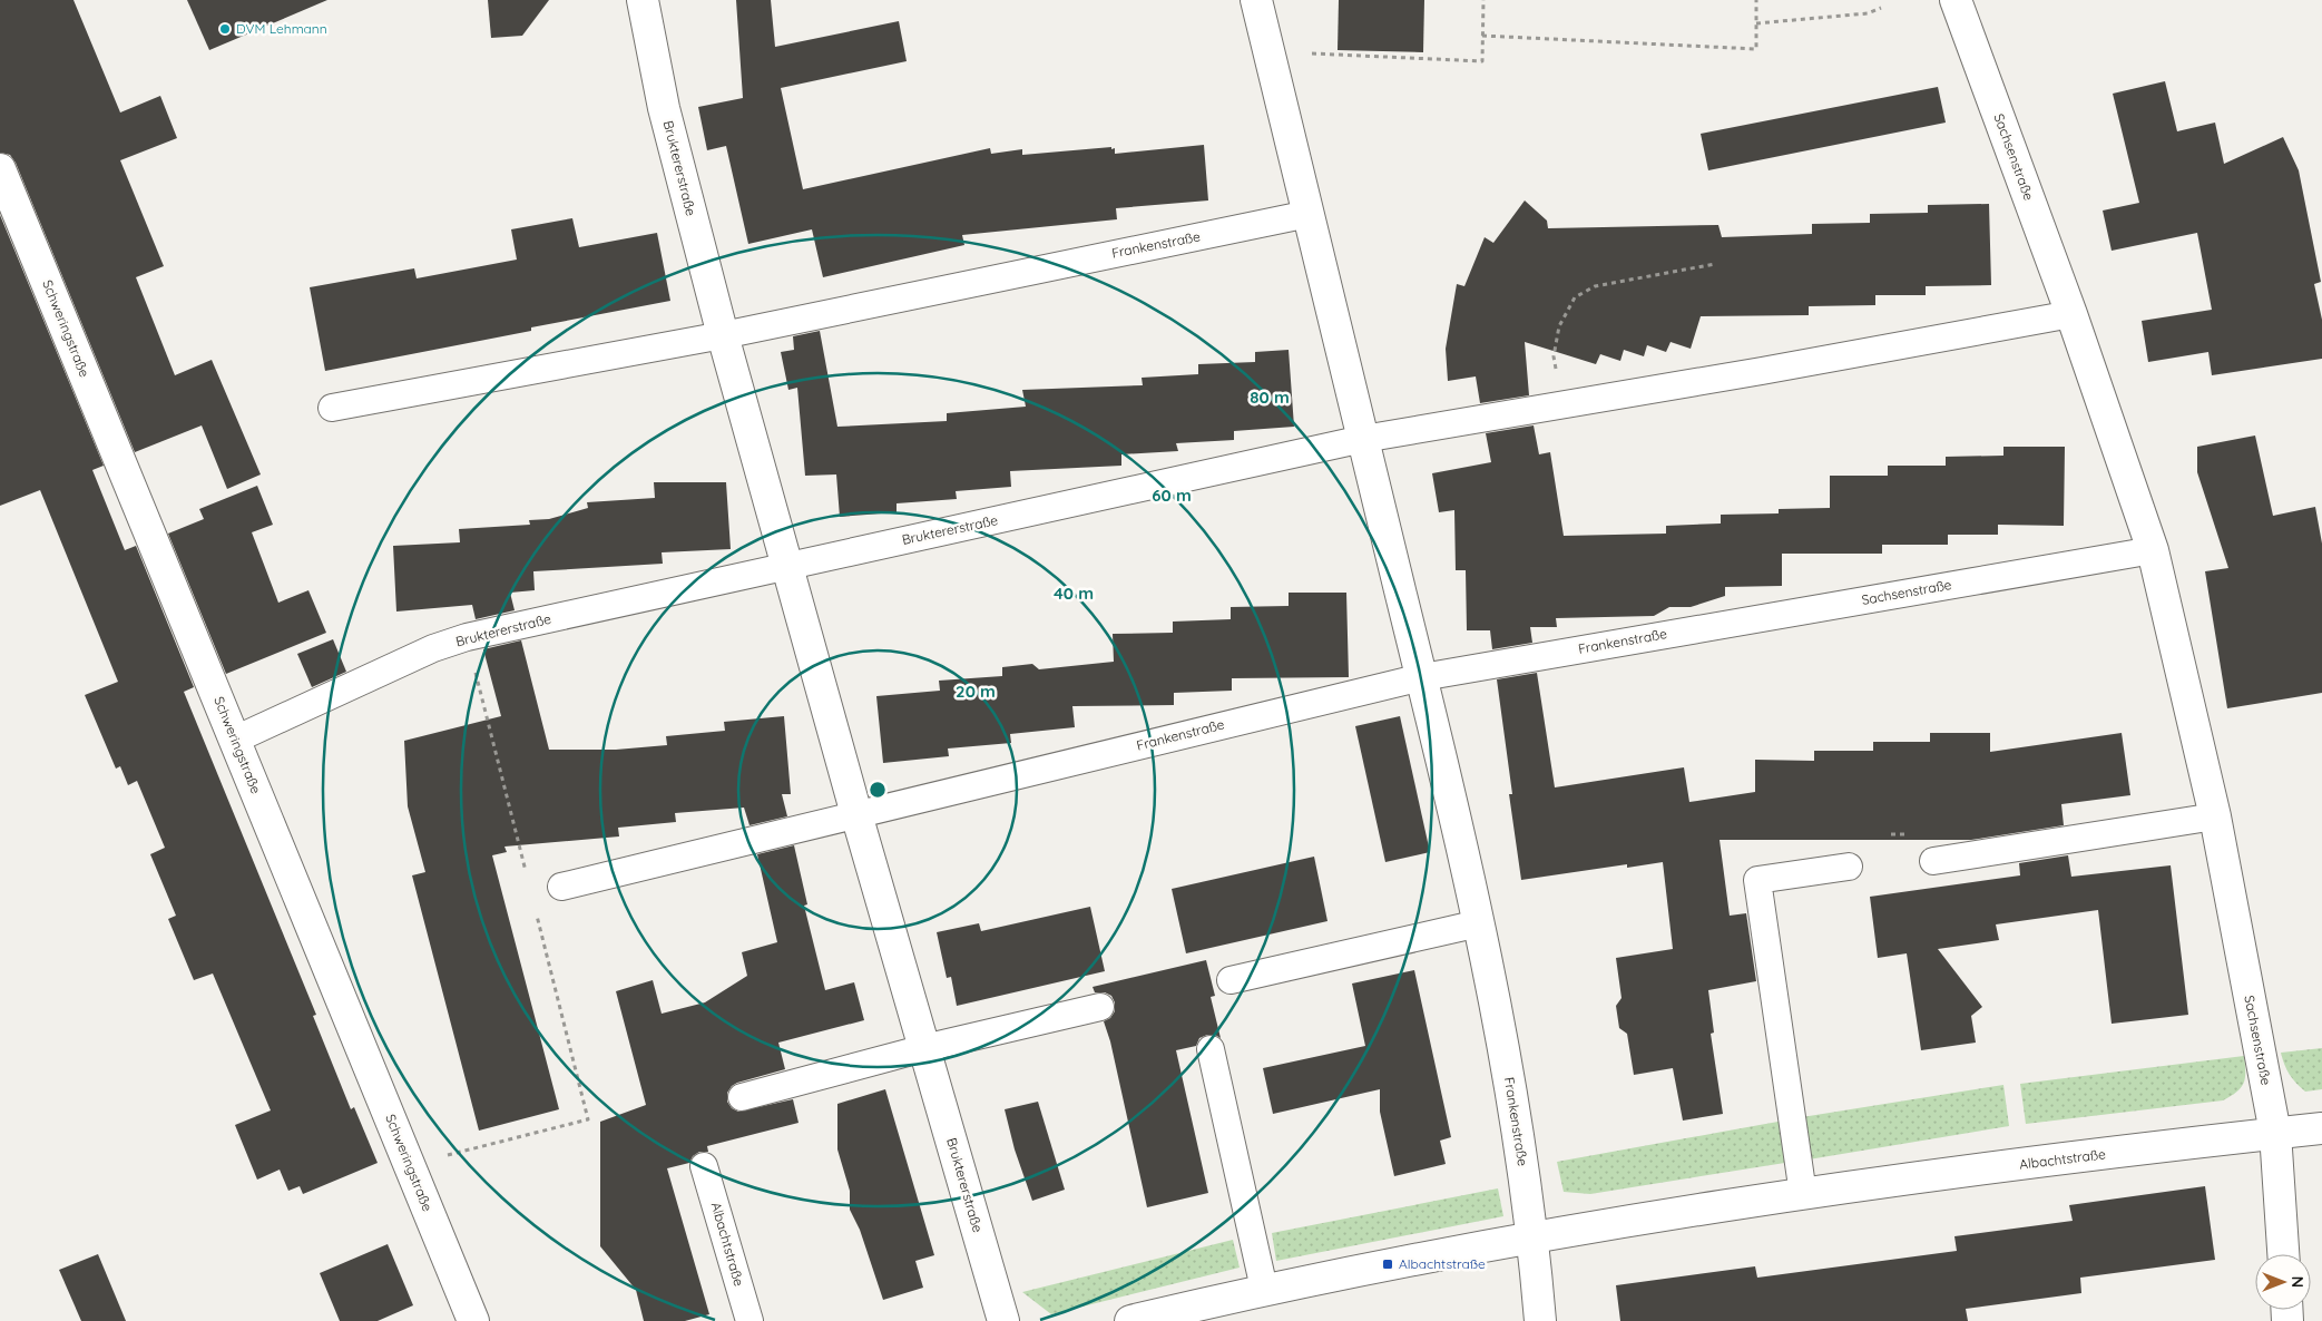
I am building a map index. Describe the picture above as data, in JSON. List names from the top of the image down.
{
  "streets": {
    "street": [
      "Sachsenstraße",
      "Bruktererstraße",
      "Frankenstraße",
      "Schweringstraße",
      "Albachtstraße"
    ]
  },
  "crossings": [
    ["Sachsenstraße", "Frankenstraße"],
    ["Sachsenstraße", "Albachtstraße"],
    ["Bruktererstraße", "Frankenstraße"],
    ["Bruktererstraße", "Schweringstraße"],
    ["Frankenstraße", "Albachtstraße"]
  ],
  "places": {
    "other": ["DVM Lehmann"],
    "transit": ["Albachtstraße"]
  },
  "north": "right",
  "rings": [
    "80 m",
    "60 m",
    "40 m",
    "20 m"
  ]
}
